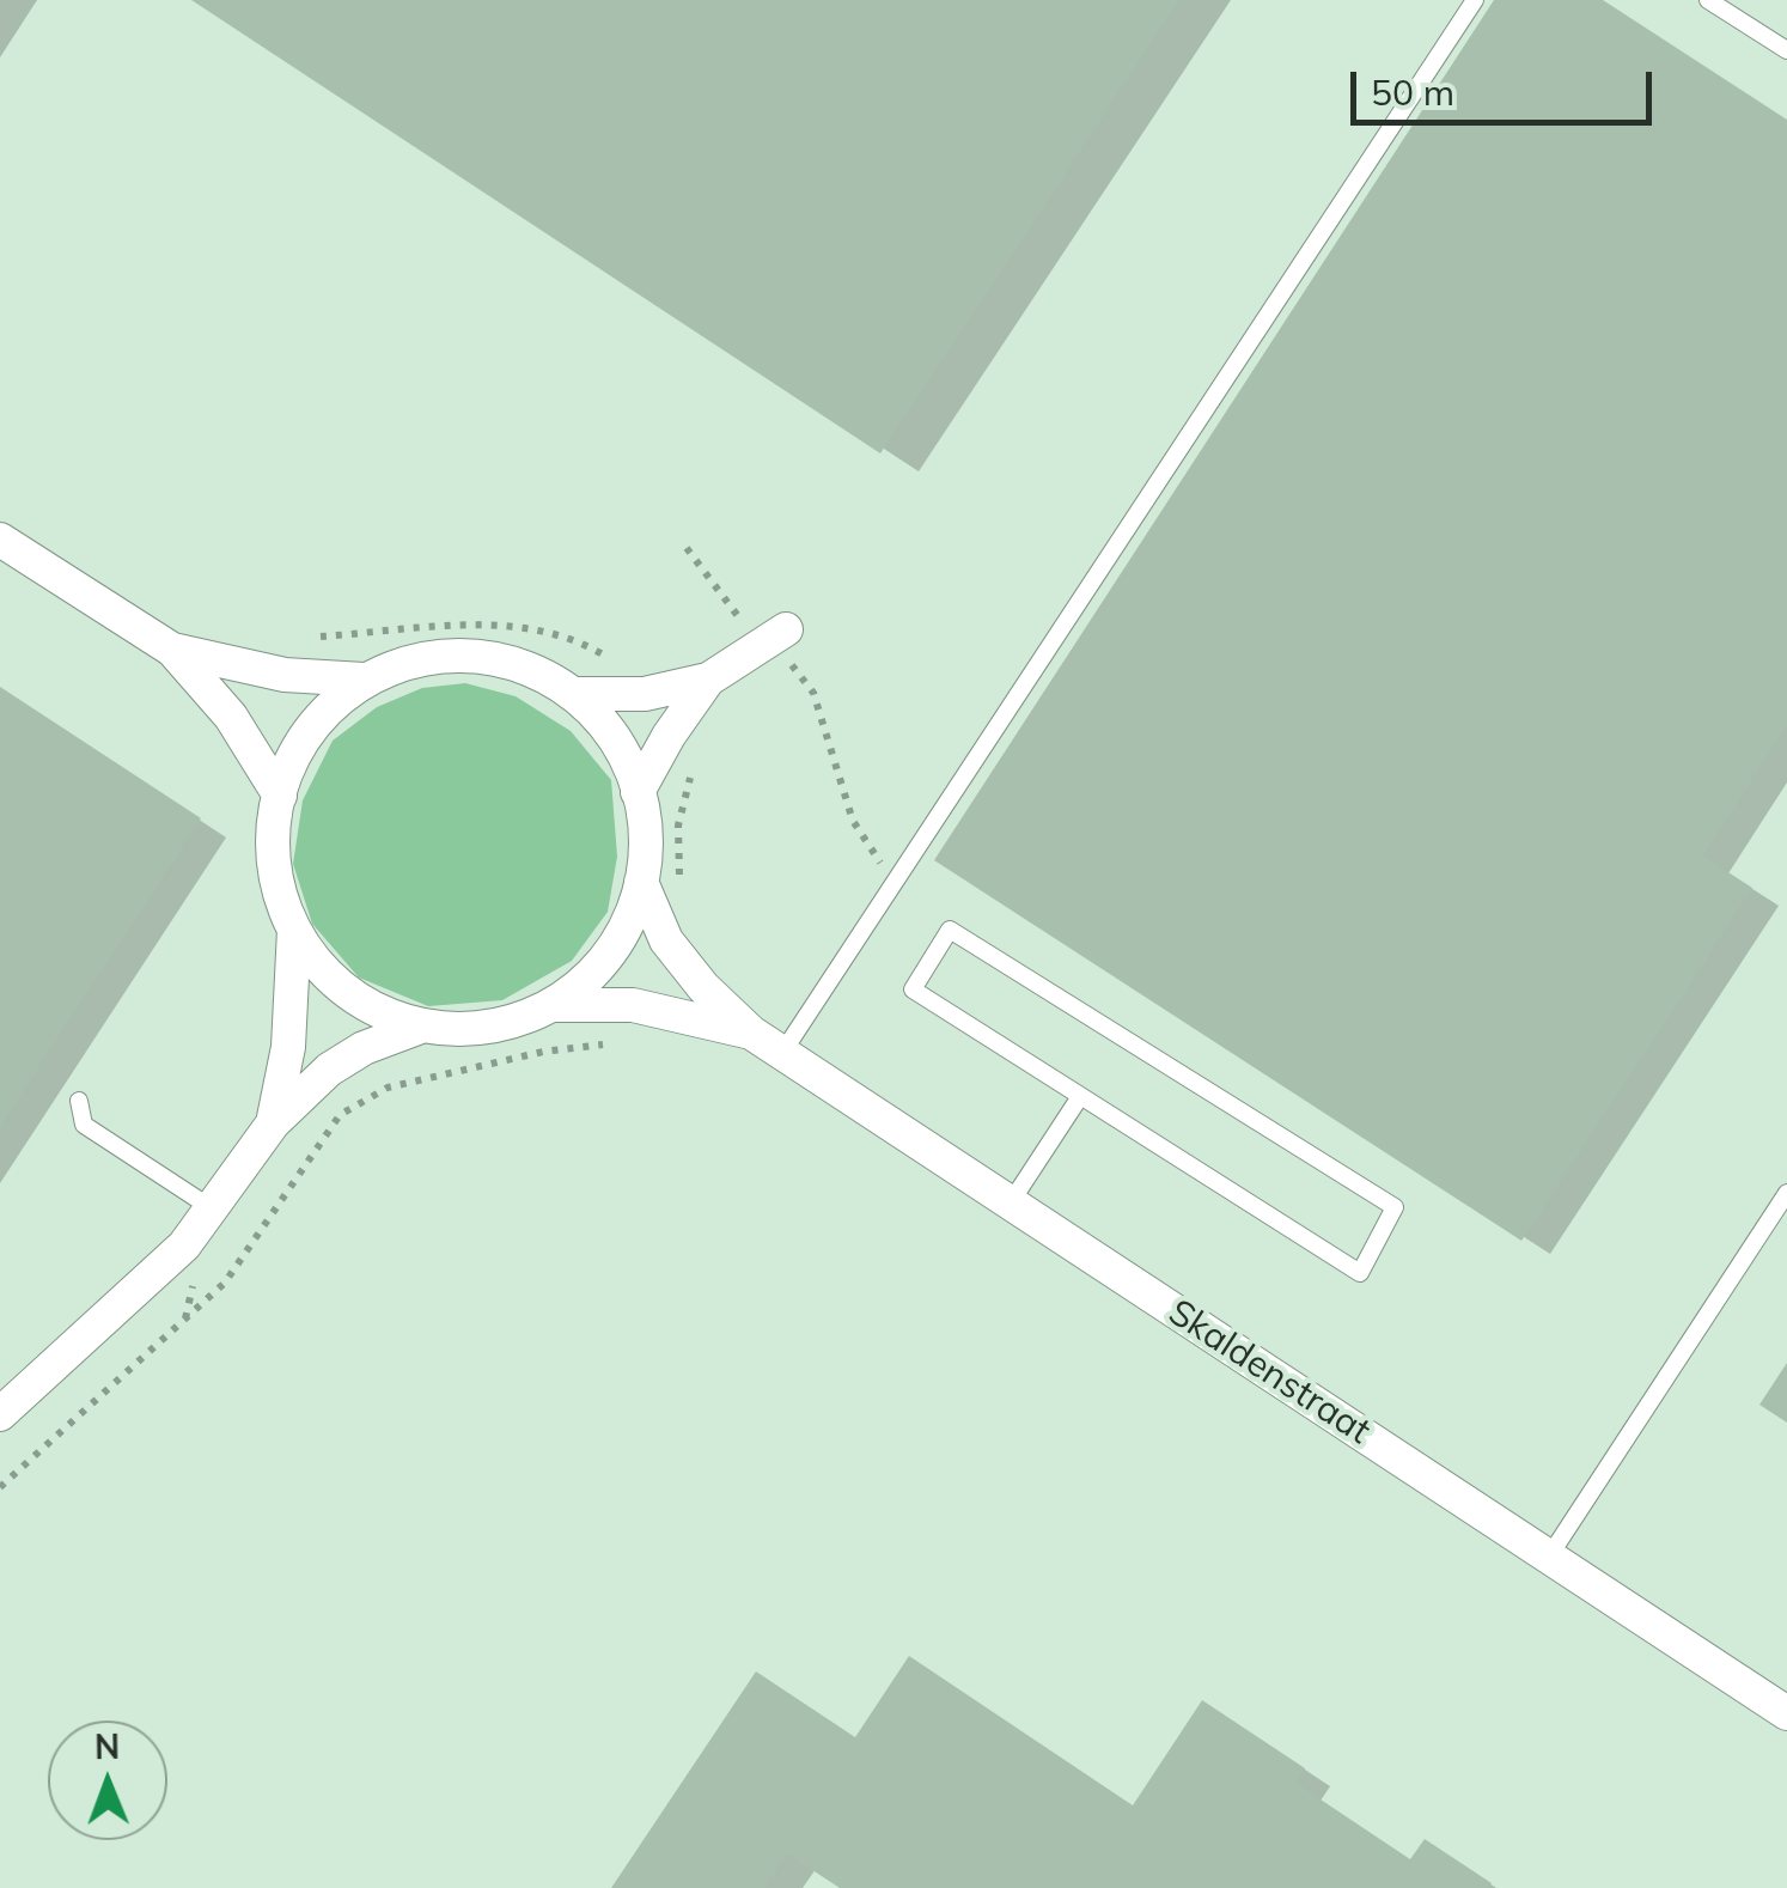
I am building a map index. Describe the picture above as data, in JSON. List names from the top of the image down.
{
  "streets": {
    "street": ["Skaldenstraat"]
  },
  "scale_bar": "50 m",
  "north": "top"
}
